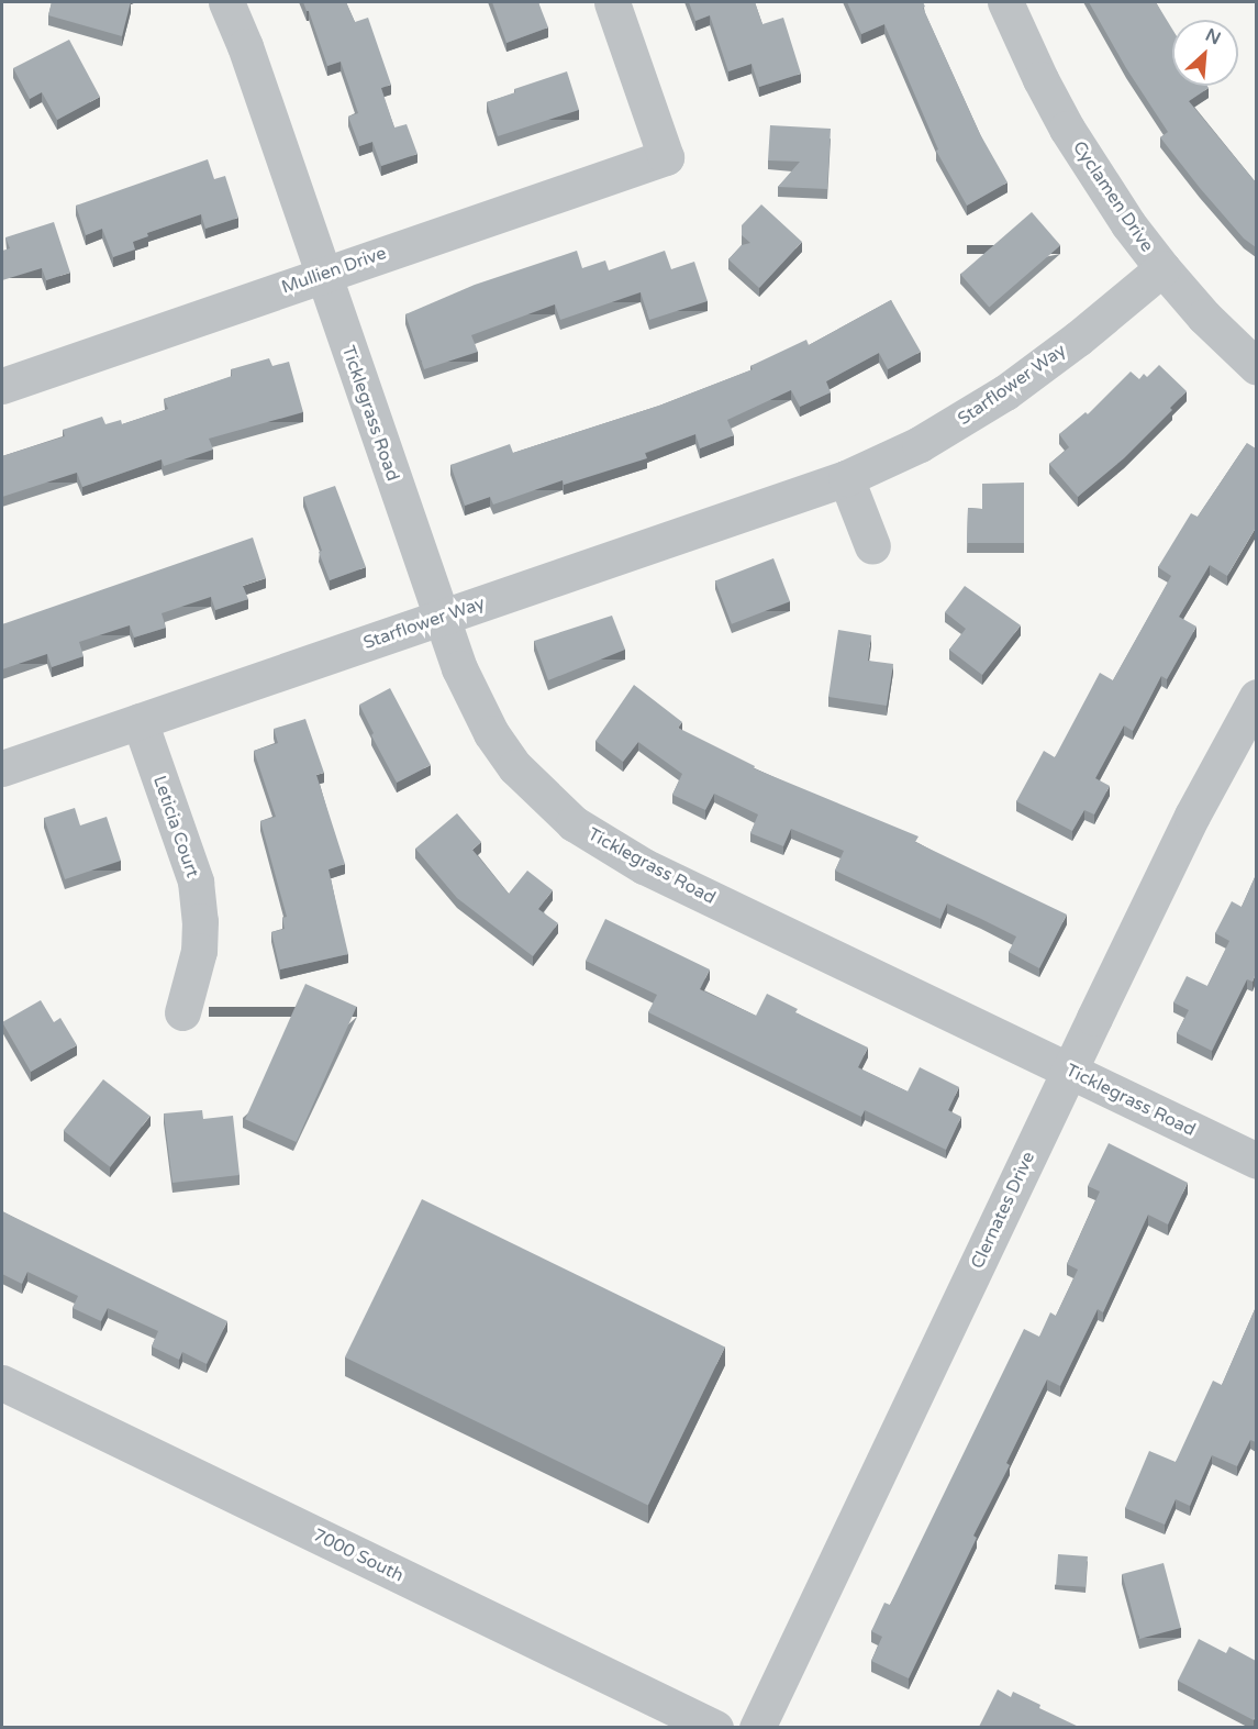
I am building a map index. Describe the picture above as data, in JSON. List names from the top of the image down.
{
  "streets": {
    "street": [
      "Cyclamen Drive",
      "Mullien Drive",
      "Starflower Way",
      "Ticklegrass Road",
      "Leticia Court",
      "Clernates Drive",
      "7000 South"
    ]
  },
  "crossings": [
    ["Cyclamen Drive", "Starflower Way"],
    ["Mullien Drive", "Ticklegrass Road"],
    ["Starflower Way", "Ticklegrass Road"],
    ["Starflower Way", "Leticia Court"],
    ["Ticklegrass Road", "Clernates Drive"]
  ],
  "north": "top right"
}
